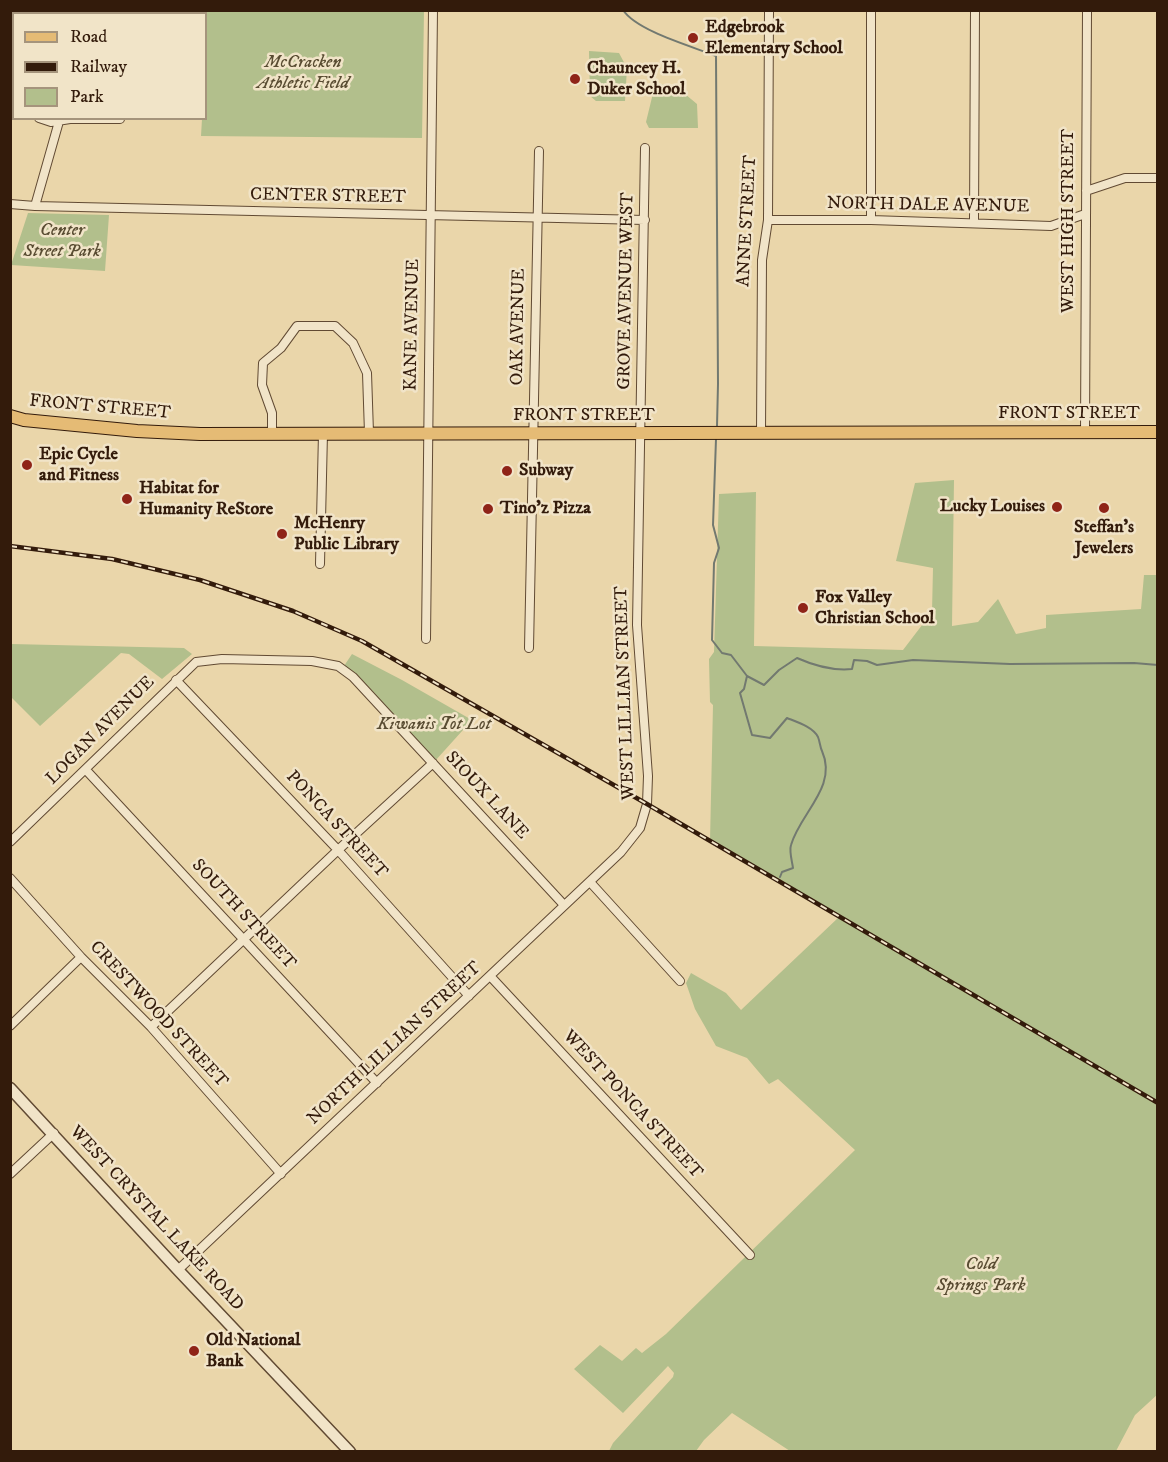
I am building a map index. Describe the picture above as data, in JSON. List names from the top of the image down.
{
  "streets": {
    "main road": ["FRONT STREET"],
    "street": [
      "CENTER STREET",
      "NORTH DALE AVENUE",
      "ANNE STREET",
      "WEST HIGH STREET",
      "GROVE AVENUE WEST",
      "KANE AVENUE",
      "OAK AVENUE",
      "WEST LILLIAN STREET",
      "LOGAN AVENUE",
      "SIOUX LANE",
      "PONCA STREET",
      "SOUTH STREET",
      "CRESTWOOD STREET",
      "NORTH LILLIAN STREET",
      "WEST PONCA STREET",
      "WEST CRYSTAL LAKE ROAD"
    ]
  },
  "crossings": [
    ["CENTER STREET", "GROVE AVENUE WEST"],
    ["CENTER STREET", "KANE AVENUE"],
    ["CENTER STREET", "OAK AVENUE"],
    ["NORTH DALE AVENUE", "ANNE STREET"],
    ["NORTH DALE AVENUE", "WEST HIGH STREET"],
    ["ANNE STREET", "FRONT STREET"],
    ["WEST HIGH STREET", "FRONT STREET"],
    ["GROVE AVENUE WEST", "FRONT STREET"],
    ["GROVE AVENUE WEST", "WEST LILLIAN STREET"],
    ["KANE AVENUE", "FRONT STREET"],
    ["OAK AVENUE", "FRONT STREET"],
    ["FRONT STREET", "WEST LILLIAN STREET"],
    ["WEST LILLIAN STREET", "NORTH LILLIAN STREET"],
    ["LOGAN AVENUE", "SIOUX LANE"],
    ["LOGAN AVENUE", "PONCA STREET"],
    ["LOGAN AVENUE", "SOUTH STREET"],
    ["SIOUX LANE", "NORTH LILLIAN STREET"],
    ["PONCA STREET", "NORTH LILLIAN STREET"],
    ["SOUTH STREET", "NORTH LILLIAN STREET"],
    ["CRESTWOOD STREET", "NORTH LILLIAN STREET"],
    ["NORTH LILLIAN STREET", "WEST PONCA STREET"],
    ["NORTH LILLIAN STREET", "WEST CRYSTAL LAKE ROAD"]
  ],
  "parks": [
    "McCracken Athletic Field",
    "Center Street Park",
    "Kiwanis Tot Lot",
    "Cold Springs Park"
  ],
  "places": [
    "Edgebrook Elementary School",
    "Chauncey H. Duker School",
    "Epic Cycle and Fitness",
    "Subway",
    "Habitat for Humanity ReStore",
    "Lucky Louises",
    "Steffan's Jewelers",
    "Tino'z Pizza",
    "McHenry Public Library",
    "Fox Valley Christian School",
    "Old National Bank"
  ],
  "legend": ["Road", "Railway", "Park"]
}
